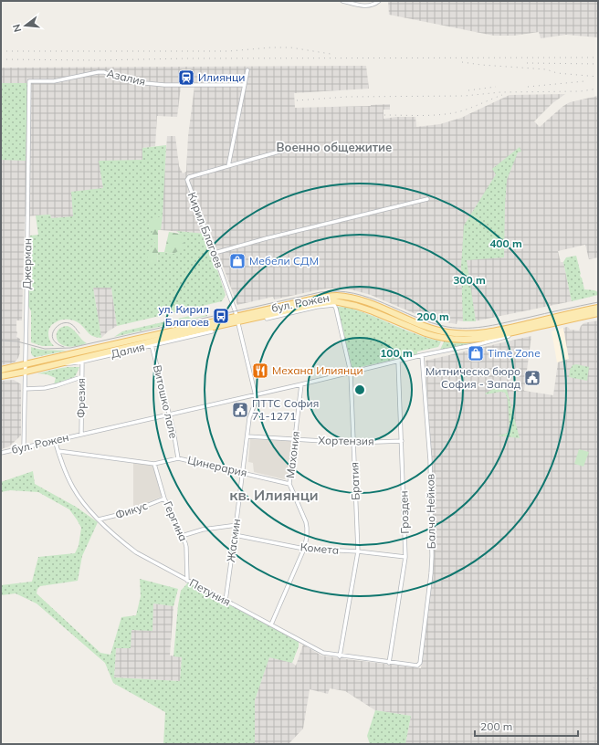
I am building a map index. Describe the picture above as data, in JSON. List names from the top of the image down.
{
  "streets": {
    "main road": ["бул. Рожен"],
    "street": [
      "Азалия",
      "Кирил Благоев",
      "Джерман",
      "Далия",
      "Фрезия",
      "Витошко лале",
      "Хортензия",
      "Махония",
      "Цинерария",
      "Братия",
      "Фикус",
      "Балчо Нейков",
      "Грозден",
      "Гергина",
      "Жасмин",
      "Комета",
      "Петуния"
    ]
  },
  "crossings": [
    ["Азалия", "Джерман"],
    ["Кирил Благоев", "бул. Рожен"],
    ["Кирил Благоев", "Жасмин"],
    ["Джерман", "бул. Рожен"],
    ["бул. Рожен", "Далия"],
    ["бул. Рожен", "Фрезия"],
    ["бул. Рожен", "Витошко лале"],
    ["бул. Рожен", "Махония"],
    ["бул. Рожен", "Братия"],
    ["бул. Рожен", "Балчо Нейков"],
    ["бул. Рожен", "Грозден"],
    ["бул. Рожен", "Жасмин"],
    ["бул. Рожен", "Петуния"],
    ["Далия", "Фрезия"],
    ["Далия", "Витошко лале"],
    ["Витошко лале", "Цинерария"],
    ["Хортензия", "Махония"],
    ["Хортензия", "Братия"],
    ["Хортензия", "Грозден"],
    ["Хортензия", "Жасмин"],
    ["Махония", "Цинерария"],
    ["Махония", "Комета"],
    ["Махония", "Петуния"],
    ["Цинерария", "Гергина"],
    ["Цинерария", "Жасмин"],
    ["Цинерария", "Петуния"],
    ["Братия", "Комета"],
    ["Братия", "Петуния"],
    ["Фикус", "Гергина"],
    ["Фикус", "Петуния"],
    ["Балчо Нейков", "Петуния"],
    ["Грозден", "Комета"],
    ["Грозден", "Петуния"],
    ["Гергина", "Петуния"],
    ["Жасмин", "Комета"],
    ["Жасмин", "Петуния"]
  ],
  "districts": ["Военно общежитие", "кв. Илиянци"],
  "places": {
    "station": ["Илиянци"],
    "shop": ["Мебели СДМ", "Time Zone"],
    "bus stop": ["ул. Кирил Благоев"],
    "restaurant": ["Механа Илиянци"],
    "public building": ["Митническо бюро София - Запад", "ПТТС София 71-1271"]
  },
  "scale_bar": "200 m",
  "north": "left",
  "rings": [
    "400 m",
    "300 m",
    "200 m",
    "100 m"
  ]
}
